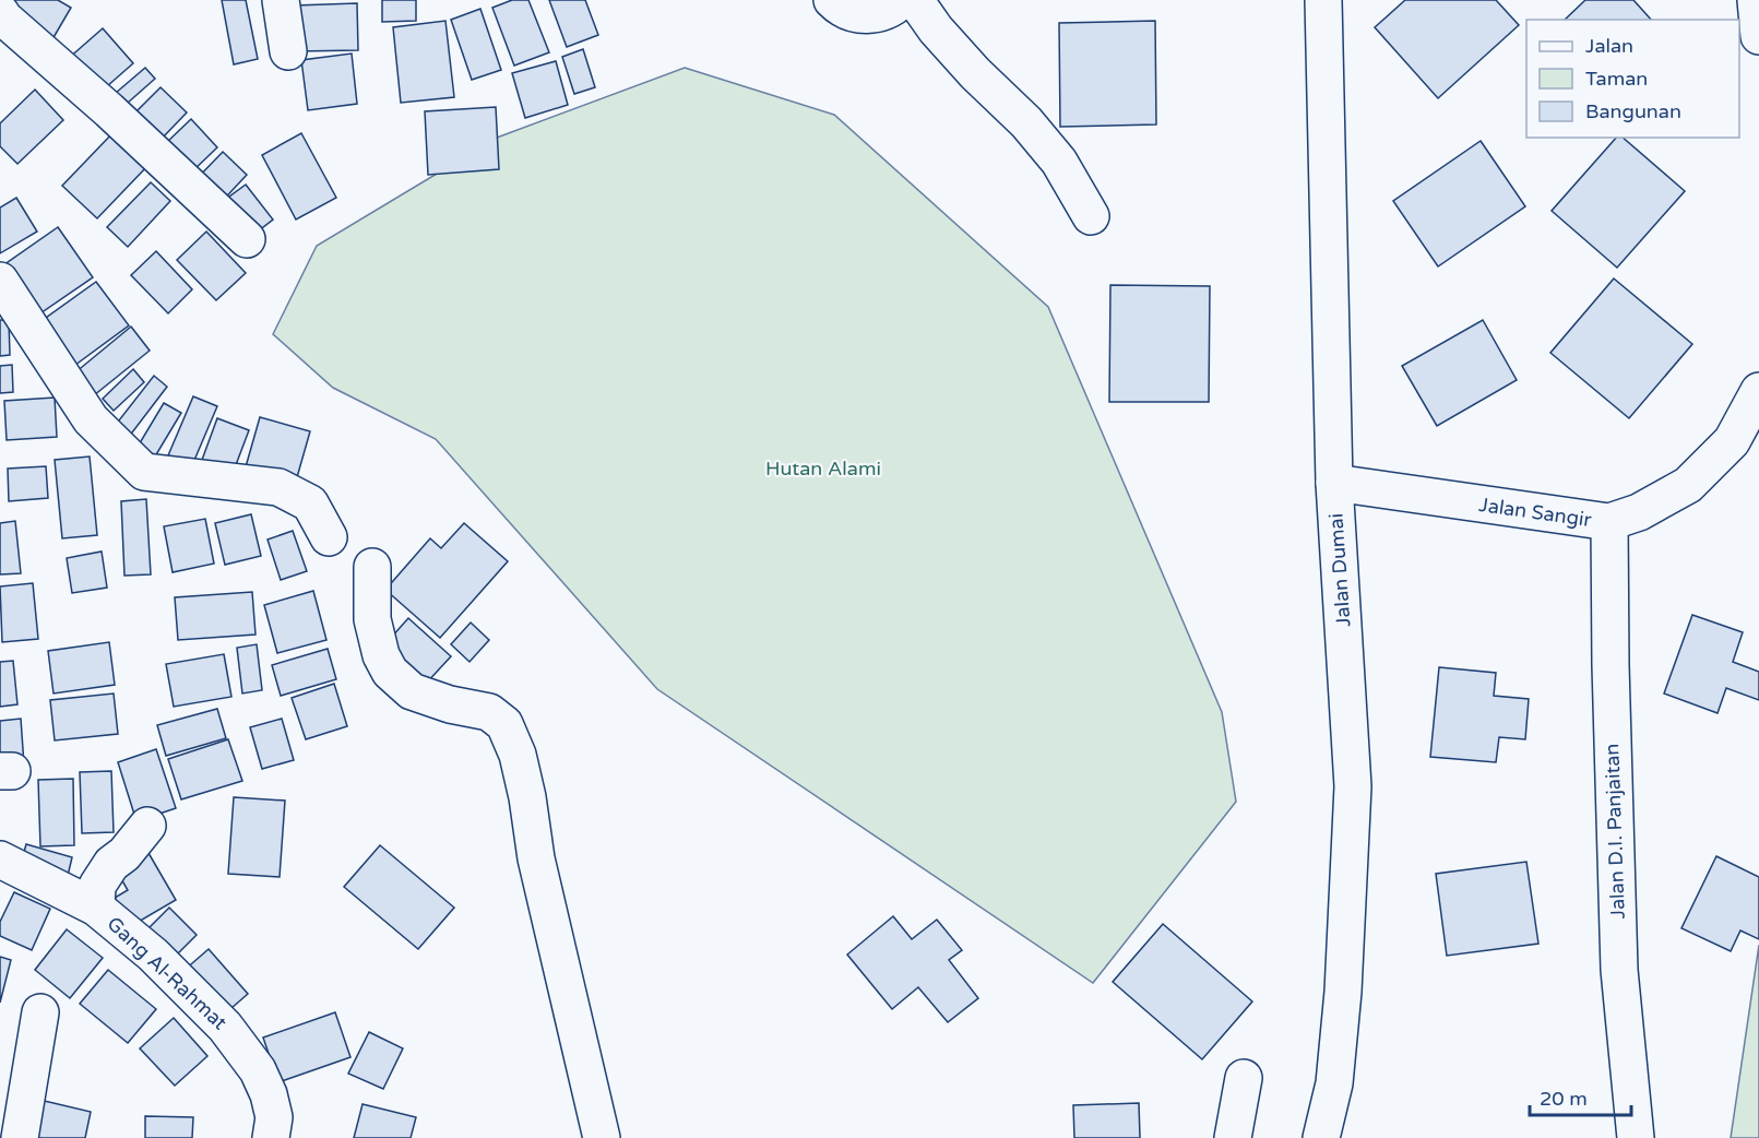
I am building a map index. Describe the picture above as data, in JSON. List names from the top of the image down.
{
  "streets": {
    "street": [
      "Jalan Sangir",
      "Jalan Dumai",
      "Jalan D.I. Panjaitan",
      "Gang Al-Rahmat"
    ]
  },
  "crossings": [
    ["Jalan Sangir", "Jalan Dumai"],
    ["Jalan Sangir", "Jalan D.I. Panjaitan"]
  ],
  "parks": ["Hutan Alami"],
  "legend": ["Jalan", "Taman", "Bangunan"],
  "scale_bar": "20 m"
}
